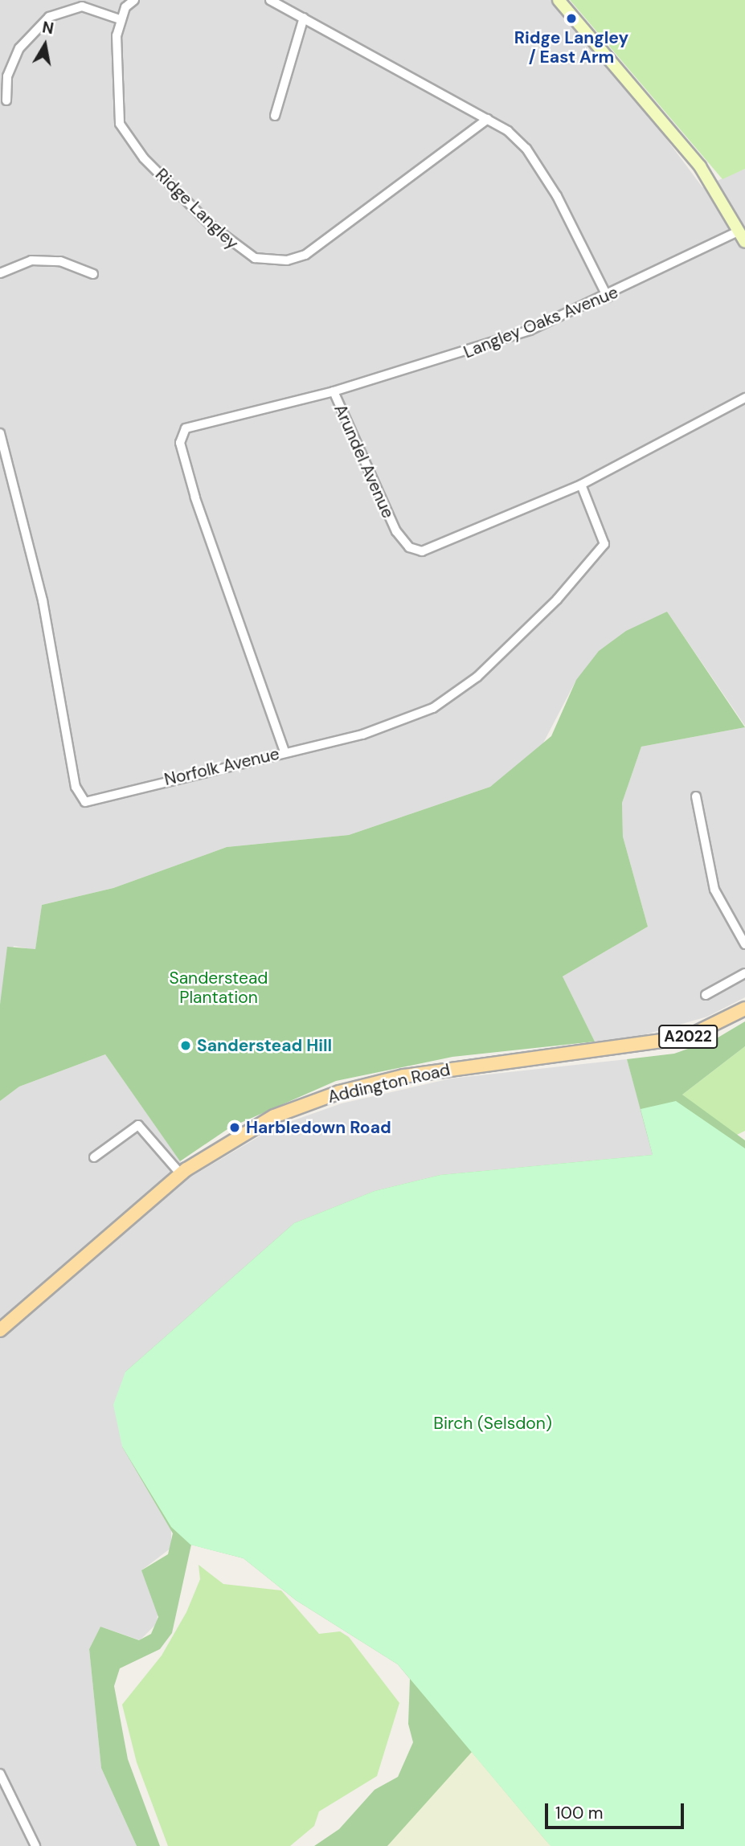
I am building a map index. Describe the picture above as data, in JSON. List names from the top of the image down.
{
  "streets": {
    "main road": ["A2022", "Addington Road"],
    "street": [
      "Ridge Langley",
      "Langley Oaks Avenue",
      "Arundel Avenue",
      "Norfolk Avenue"
    ]
  },
  "crossings": [
    ["Langley Oaks Avenue", "Arundel Avenue"],
    ["Arundel Avenue", "Norfolk Avenue"]
  ],
  "parks": ["Sanderstead Plantation", "Birch (Selsdon)"],
  "places": ["Ridge Langley / East Arm", "Sanderstead Hill", "Harbledown Road"],
  "scale_bar": "100 m",
  "north": "top"
}
